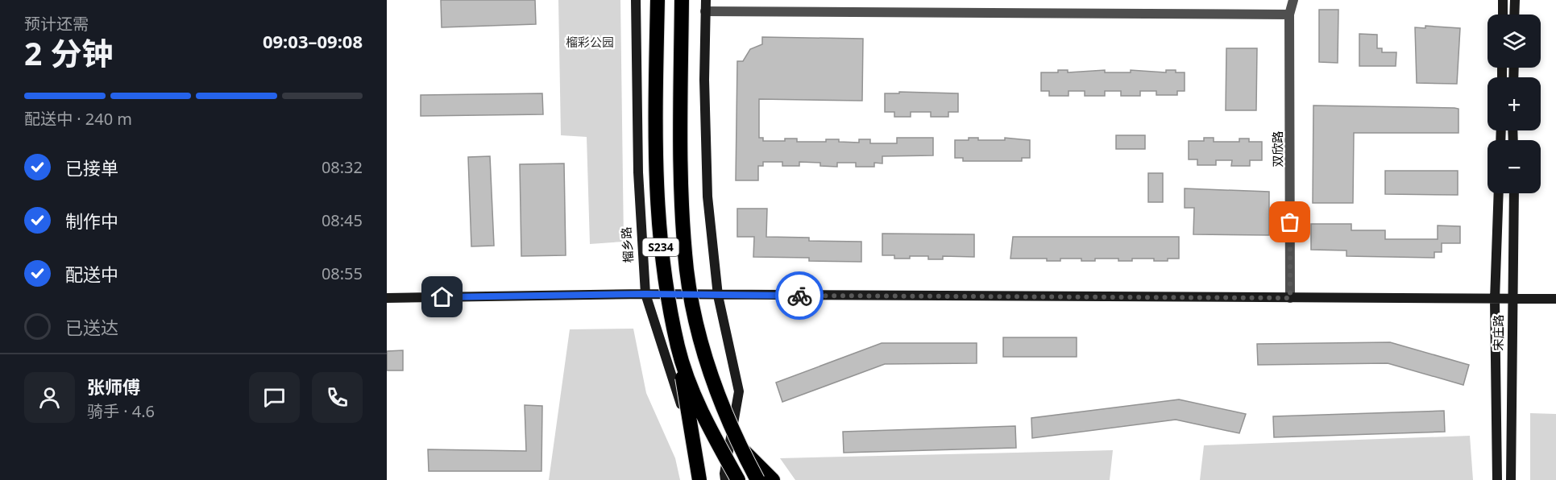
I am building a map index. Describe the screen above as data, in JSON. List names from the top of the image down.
{
  "streets": {
    "highway": ["S234"],
    "street": ["双欣路", "榴乡路", "宋庄路"]
  },
  "parks": ["榴彩公园"],
  "page": {
    "heading": ["2 分钟", "预计还需", "09:03–09:08"],
    "panel": ["张师傅", "骑手 · 4.6"],
    "map_buttons": ["+", "−"],
    "bar": "配送中 · 240 m",
    "list": [
      ["已接单", "08:32"],
      ["制作中", "08:45"],
      ["配送中", "08:55"],
      "已送达"
    ]
  }
}
